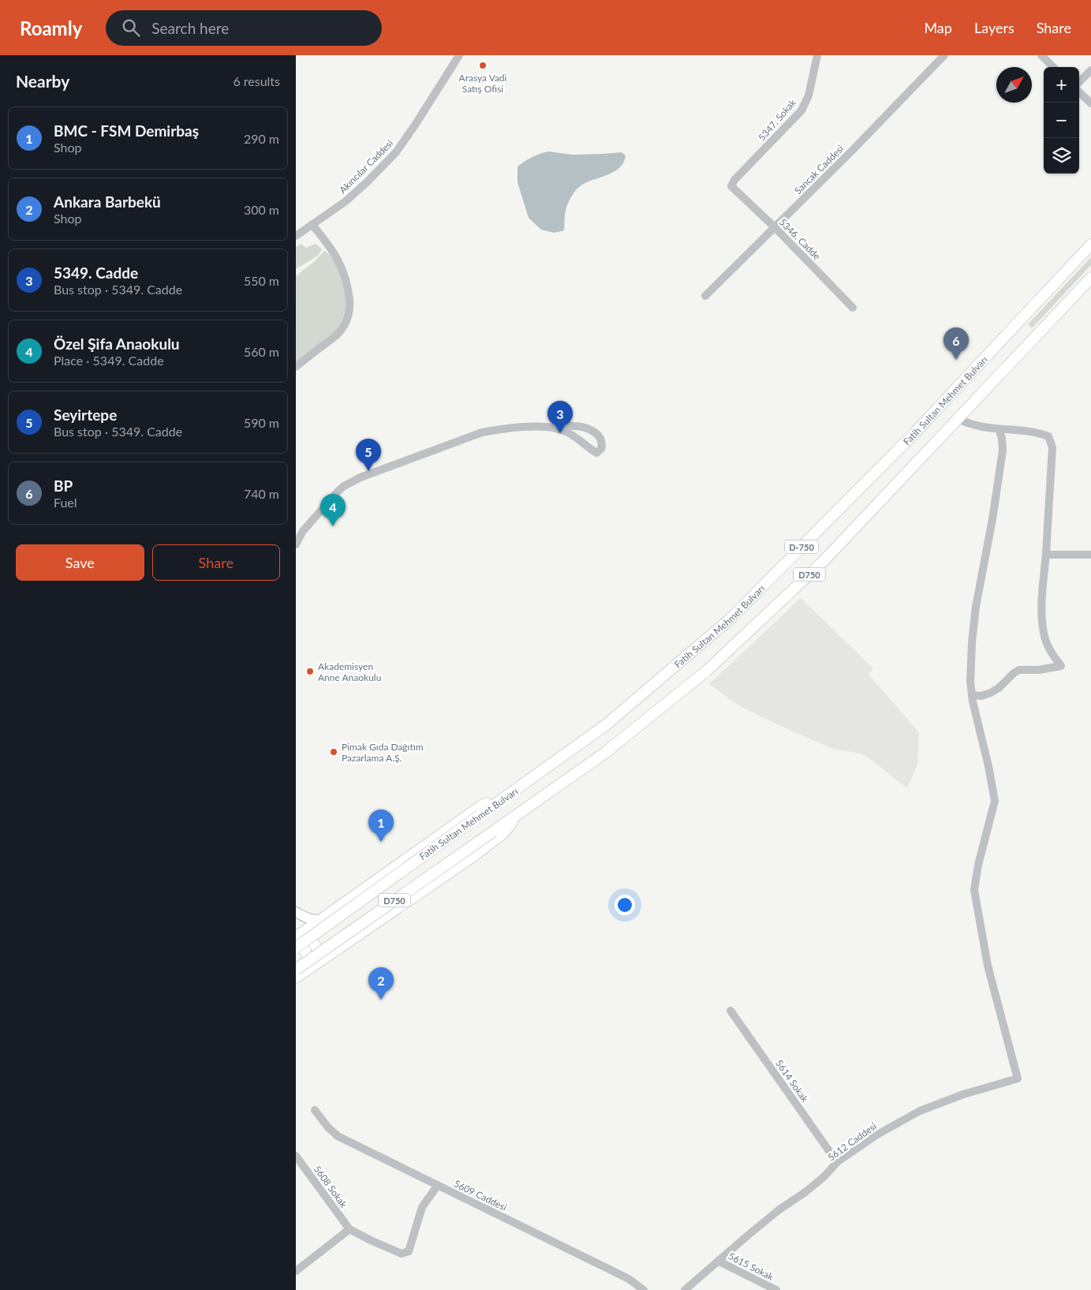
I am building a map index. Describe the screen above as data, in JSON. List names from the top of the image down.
{
  "streets": {
    "highway": ["Fatih Sultan Mehmet Bulvarı", "D-750", "D750"],
    "street": [
      "5347. Sokak",
      "Akıncılar Caddesi",
      "Sancak Caddesi",
      "5346. Cadde",
      "5614 Sokak",
      "5612 Caddesi",
      "5608 Sokak",
      "5609 Caddesi",
      "5615 Sokak"
    ]
  },
  "crossings": [
    ["5347. Sokak", "5346. Cadde"],
    ["Sancak Caddesi", "5346. Cadde"],
    ["5614 Sokak", "5612 Caddesi"],
    ["5612 Caddesi", "5615 Sokak"]
  ],
  "places": ["Arasya Vadi Satış Ofisi", "Akademisyen Anne Anaokulu", "Pimak Gıda Dağıtım Pazarlama A.Ş."],
  "north": "top right",
  "page": {
    "header": "Roamly",
    "search": "Search here",
    "nav": ["Map", "Layers", "Share"],
    "heading": ["Nearby", "6 results"],
    "map_buttons": ["+", "−"],
    "list": [
      {
        "mark": "1",
        "name": "BMC - FSM Demirbaş",
        "note": "Shop",
        "value": "290 m"
      },
      {
        "mark": "2",
        "name": "Ankara Barbekü",
        "note": "Shop",
        "value": "300 m"
      },
      {
        "mark": "3",
        "name": "5349. Cadde",
        "note": "Bus stop · 5349. Cadde",
        "value": "550 m"
      },
      {
        "mark": "4",
        "name": "Özel Şifa Anaokulu",
        "note": "Place · 5349. Cadde",
        "value": "560 m"
      },
      {
        "mark": "5",
        "name": "Seyirtepe",
        "note": "Bus stop · 5349. Cadde",
        "value": "590 m"
      },
      {
        "mark": "6",
        "name": "BP",
        "note": "Fuel",
        "value": "740 m"
      }
    ],
    "pins": [
      "6",
      "3",
      "5",
      "4",
      "1",
      "2"
    ],
    "buttons": ["Save", "Share"]
  }
}
